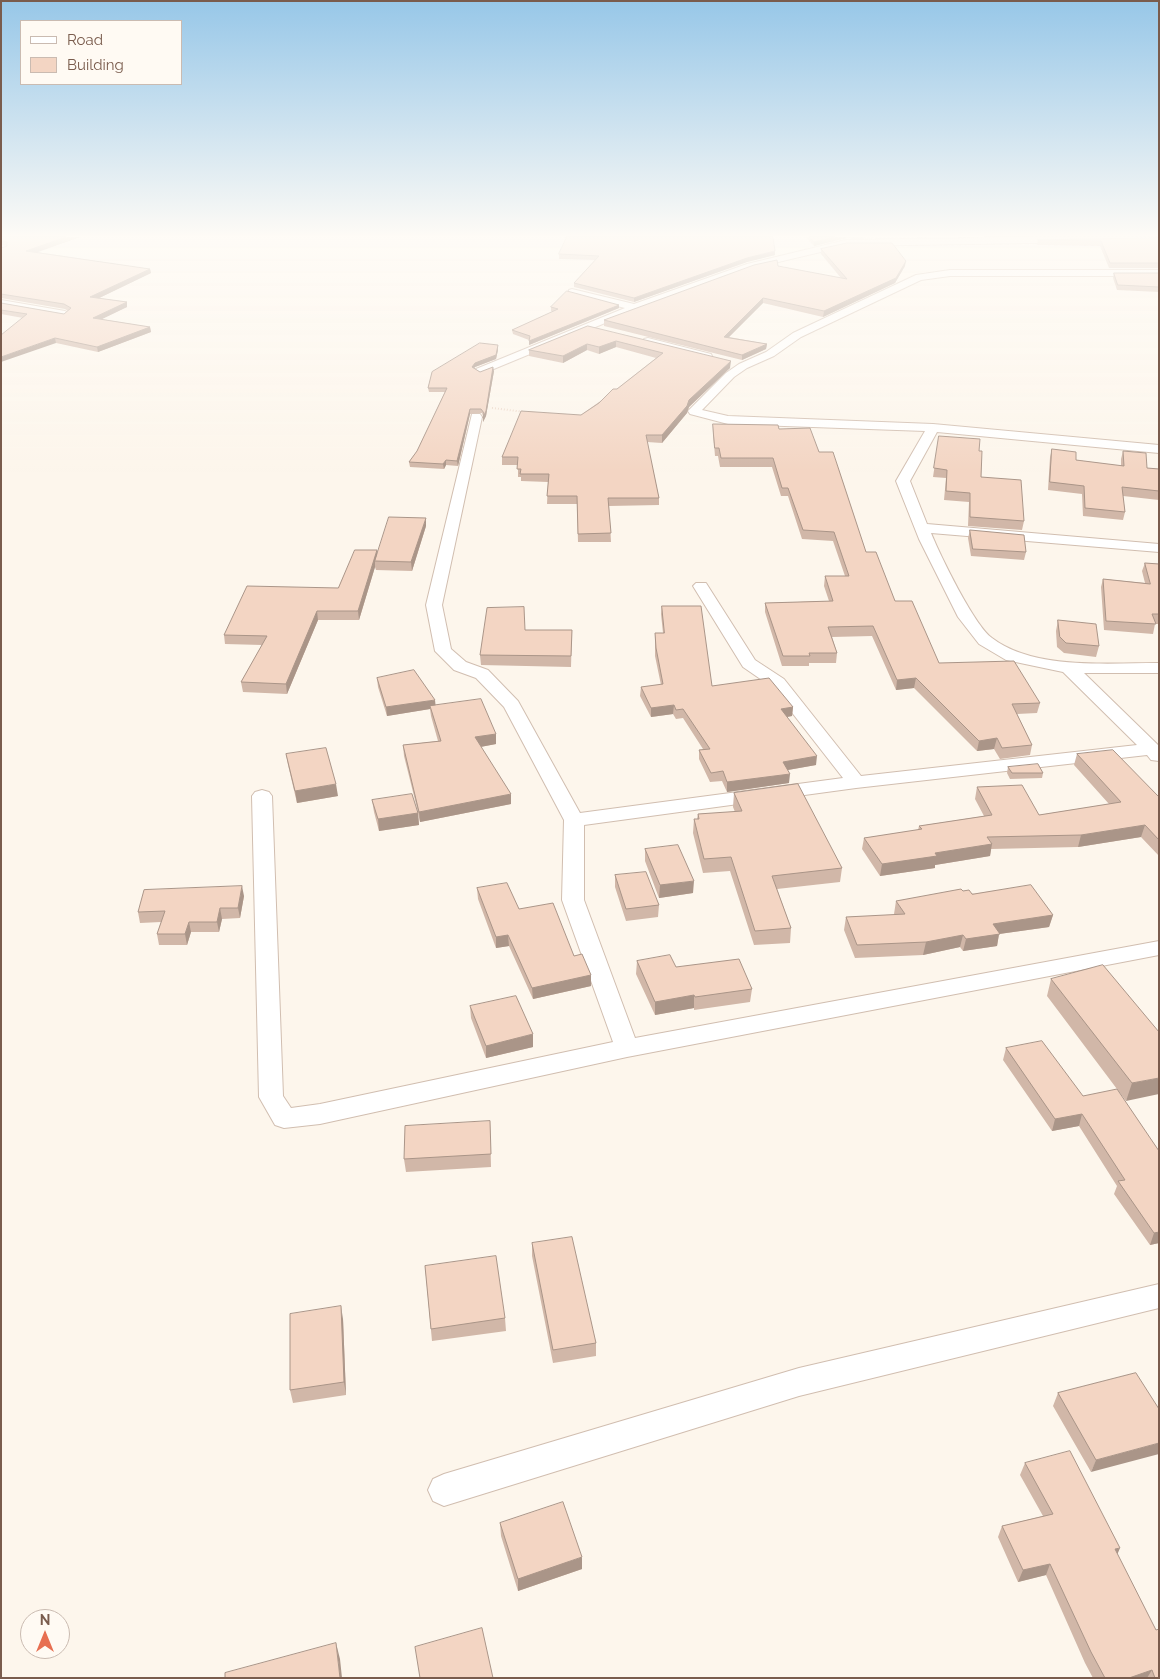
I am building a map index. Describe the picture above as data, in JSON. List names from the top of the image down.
{
  "legend": ["Road", "Building"],
  "north": "top"
}
